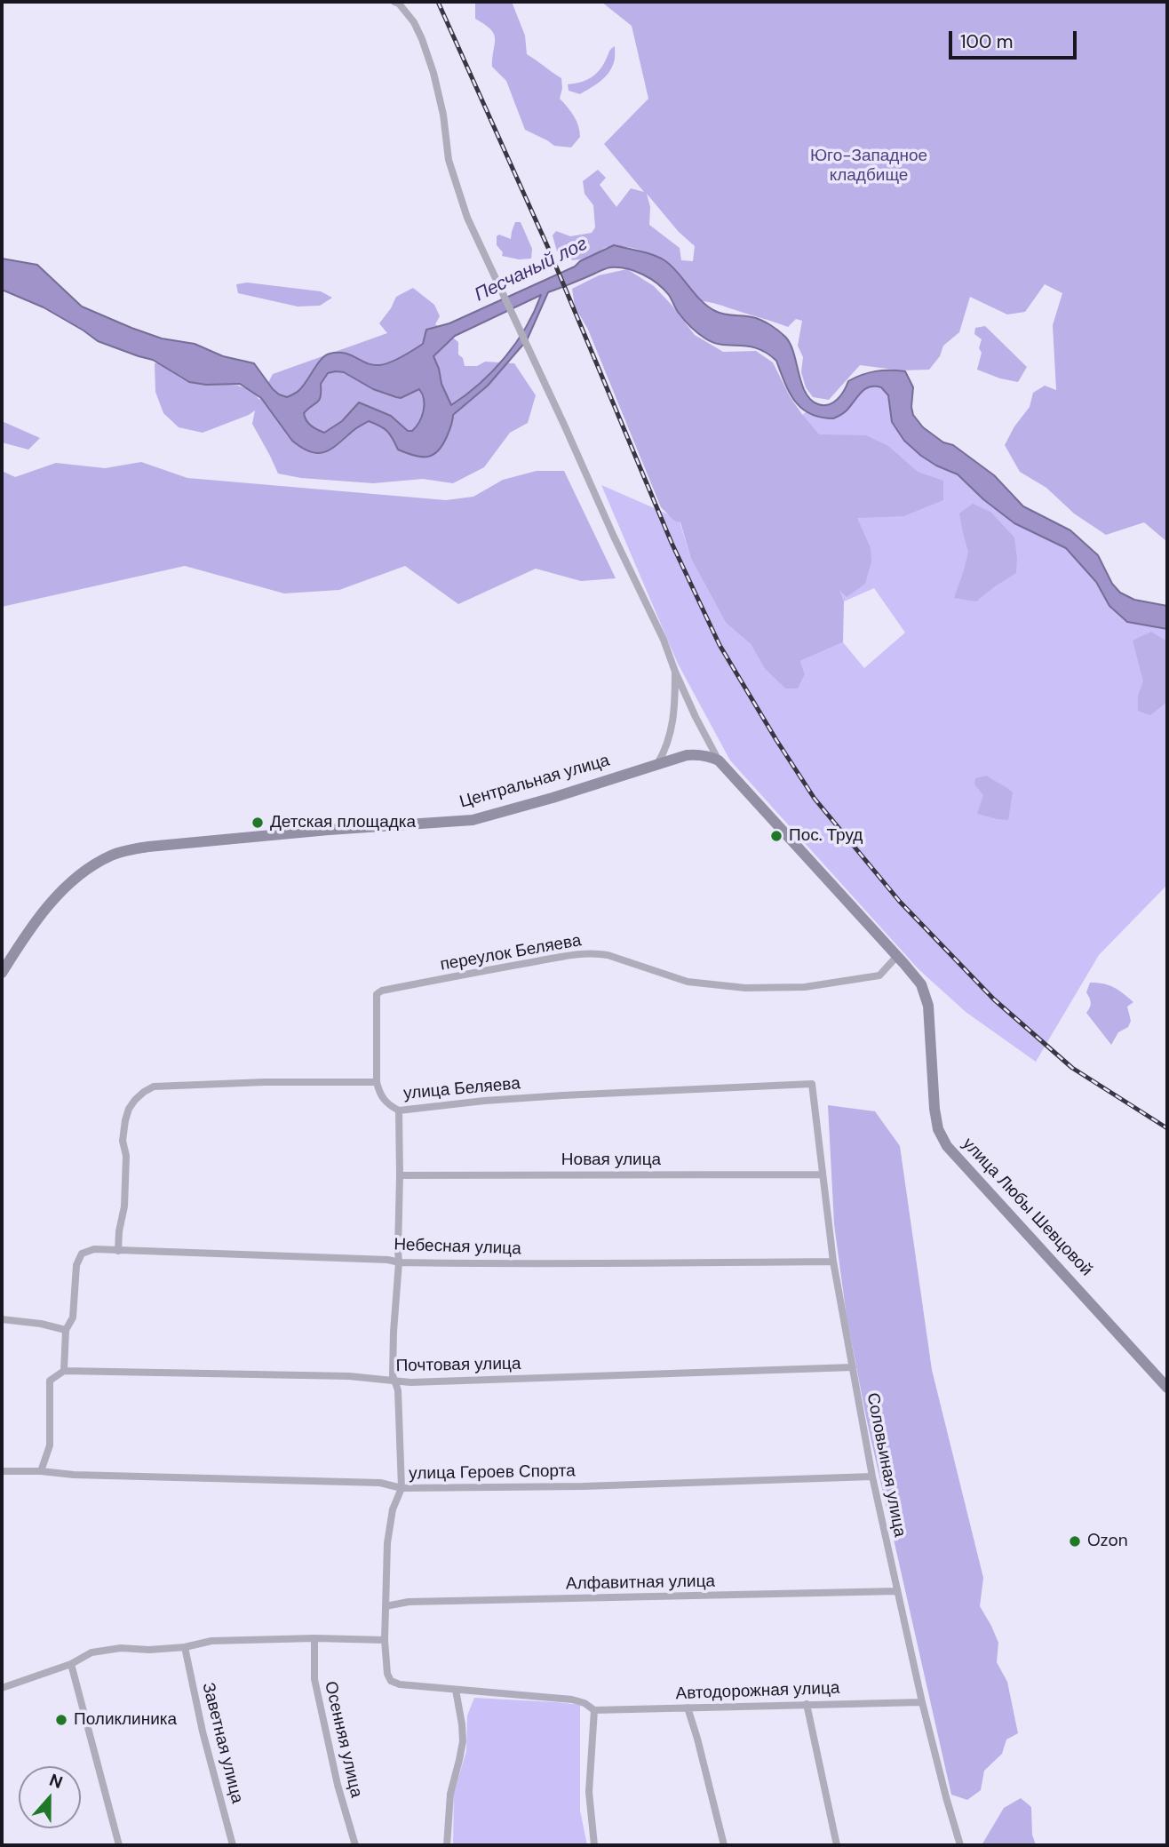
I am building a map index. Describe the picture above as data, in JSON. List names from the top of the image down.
{
  "streets": {
    "street": [
      "Центральная улица",
      "переулок Беляева",
      "улица Беляева",
      "Новая улица",
      "улица Любы Шевцовой",
      "Небесная улица",
      "Почтовая улица",
      "Соловьиная улица",
      "улица Героев Спорта",
      "Алфавитная улица",
      "Автодорожная улица",
      "Осенняя улица",
      "Заветная улица"
    ]
  },
  "crossings": [
    ["Центральная улица", "улица Любы Шевцовой"],
    ["переулок Беляева", "улица Беляева"],
    ["переулок Беляева", "улица Любы Шевцовой"],
    ["улица Беляева", "Соловьиная улица"],
    ["Новая улица", "Соловьиная улица"],
    ["Небесная улица", "Соловьиная улица"],
    ["Почтовая улица", "Соловьиная улица"],
    ["Соловьиная улица", "улица Героев Спорта"],
    ["Соловьиная улица", "Алфавитная улица"],
    ["Соловьиная улица", "Автодорожная улица"]
  ],
  "water": ["Песчаный лог"],
  "parks": ["Юго-Западное кладбище"],
  "places": [
    "Детская площадка",
    "Пос. Труд",
    "Ozon",
    "Поликлиника"
  ],
  "scale_bar": "100 m",
  "north": "top"
}
